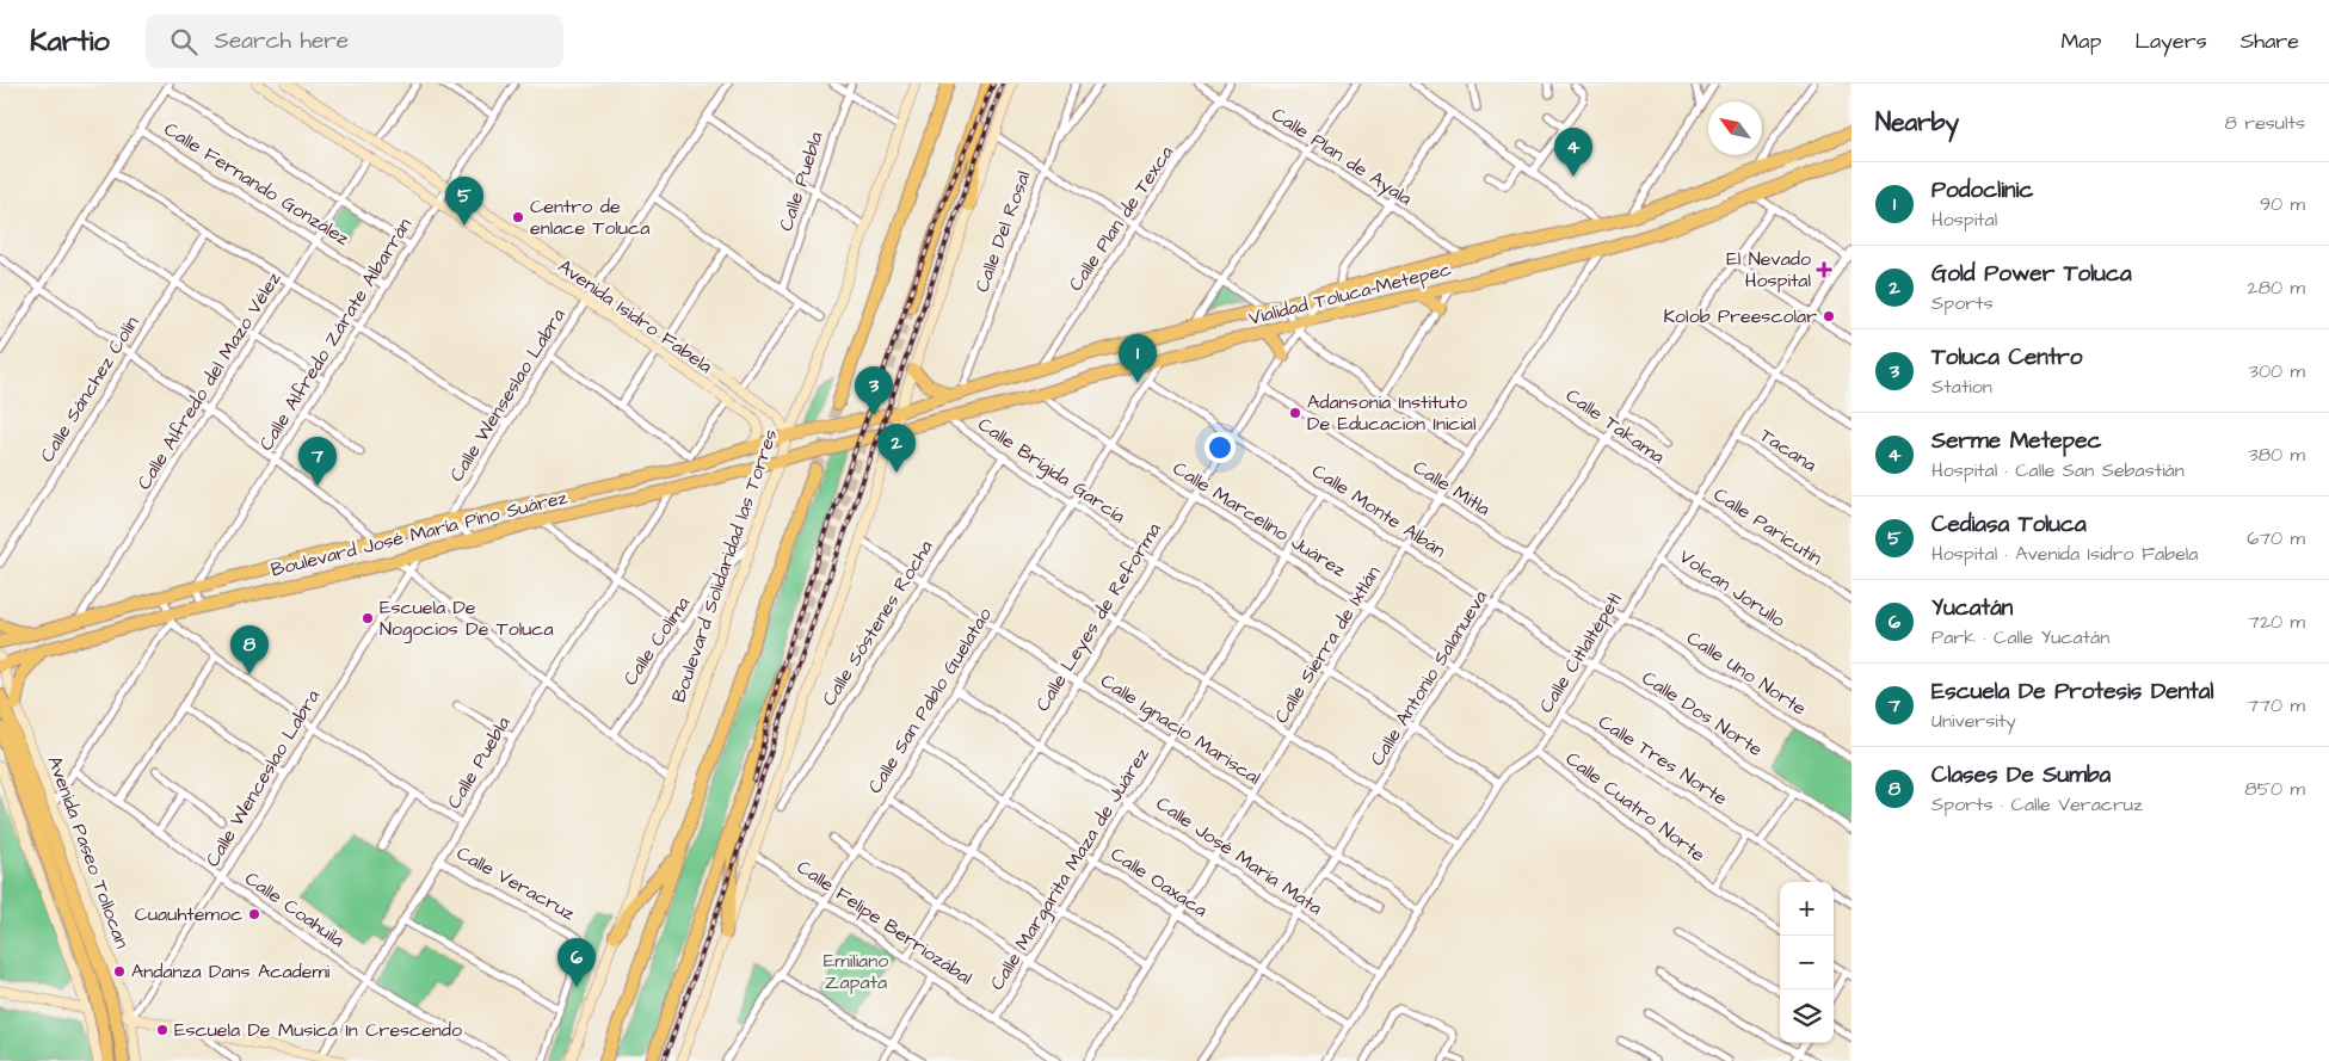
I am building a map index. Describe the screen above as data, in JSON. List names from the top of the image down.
{
  "streets": {
    "highway": ["Vialidad Toluca-Metepec", "Boulevard José María Pino Suárez", "Avenida Paseo Tollocan"],
    "main road": ["Avenida Isidro Fabela", "Boulevard Solidaridad las Torres"],
    "street": [
      "Calle Plan de Ayala",
      "Calle Puebla",
      "Calle Fernando González",
      "Calle Plan de Texca",
      "Calle Del Rosal",
      "Calle Alfredo Zárate Albarrán",
      "Calle Alfredo del Mazo Vélez",
      "Calle Sánchez Colín",
      "Calle Wenseslao Labra",
      "Calle Takama",
      "Tacana",
      "Calle Brígida García",
      "Calle Mitla",
      "Calle Monte Albán",
      "Calle Marcelino Juárez",
      "Calle Paricutín",
      "Volcan Jorullo",
      "Calle Leyes de Reforma",
      "Calle Sóstenes Rocha",
      "Calle Colima",
      "Calle Sierra de Ixtlán",
      "Calle Citlaltépetl",
      "Calle Uno Norte",
      "Calle Antonio Salanueva",
      "Calle San Pablo Guelatao",
      "Calle Dos Norte",
      "Calle Ignacio Mariscal",
      "Calle Tres Norte",
      "Calle Wenceslao Labra",
      "Calle Cuatro Norte",
      "Calle José María Mata",
      "Calle Margarita Maza de Juárez",
      "Calle Oaxaca",
      "Calle Veracruz",
      "Calle Coahuila",
      "Calle Felipe Berriozábal"
    ]
  },
  "crossings": [
    ["Calle Plan de Ayala", "Calle Plan de Texca"],
    ["Calle Plan de Ayala", "Vialidad Toluca-Metepec"],
    ["Calle Puebla", "Boulevard José María Pino Suárez"],
    ["Calle Puebla", "Calle Veracruz"],
    ["Calle Puebla", "Calle Coahuila"],
    ["Calle Fernando González", "Calle Alfredo Zárate Albarrán"],
    ["Calle Fernando González", "Calle Alfredo del Mazo Vélez"],
    ["Calle Plan de Texca", "Vialidad Toluca-Metepec"],
    ["Calle Del Rosal", "Vialidad Toluca-Metepec"],
    ["Vialidad Toluca-Metepec", "Calle Brígida García"],
    ["Vialidad Toluca-Metepec", "Calle Marcelino Juárez"],
    ["Vialidad Toluca-Metepec", "Boulevard José María Pino Suárez"],
    ["Vialidad Toluca-Metepec", "Calle Leyes de Reforma"],
    ["Vialidad Toluca-Metepec", "Calle Sierra de Ixtlán"],
    ["Vialidad Toluca-Metepec", "Calle San Pablo Guelatao"],
    ["Avenida Isidro Fabela", "Calle Alfredo Zárate Albarrán"],
    ["Avenida Isidro Fabela", "Calle Alfredo del Mazo Vélez"],
    ["Avenida Isidro Fabela", "Calle Wenseslao Labra"],
    ["Avenida Isidro Fabela", "Boulevard José María Pino Suárez"],
    ["Avenida Isidro Fabela", "Boulevard Solidaridad las Torres"],
    ["Calle Alfredo Zárate Albarrán", "Boulevard José María Pino Suárez"],
    ["Calle Alfredo del Mazo Vélez", "Boulevard José María Pino Suárez"],
    ["Calle Wenseslao Labra", "Boulevard José María Pino Suárez"],
    ["Calle Takama", "Calle Paricutín"],
    ["Calle Takama", "Calle Sierra de Ixtlán"],
    ["Calle Takama", "Calle Citlaltépetl"],
    ["Calle Takama", "Calle Antonio Salanueva"],
    ["Tacana", "Calle Citlaltépetl"],
    ["Calle Brígida García", "Calle Leyes de Reforma"],
    ["Calle Brígida García", "Calle Sóstenes Rocha"],
    ["Calle Brígida García", "Calle Sierra de Ixtlán"],
    ["Calle Brígida García", "Calle Citlaltépetl"],
    ["Calle Brígida García", "Calle Antonio Salanueva"],
    ["Calle Brígida García", "Calle San Pablo Guelatao"],
    ["Calle Brígida García", "Calle Margarita Maza de Juárez"],
    ["Calle Mitla", "Calle Leyes de Reforma"],
    ["Calle Mitla", "Calle Sierra de Ixtlán"],
    ["Calle Mitla", "Calle Citlaltépetl"],
    ["Calle Mitla", "Calle Uno Norte"],
    ["Calle Mitla", "Calle Antonio Salanueva"],
    ["Calle Monte Albán", "Calle Leyes de Reforma"],
    ["Calle Monte Albán", "Calle Sierra de Ixtlán"],
    ["Calle Monte Albán", "Calle Citlaltépetl"],
    ["Calle Monte Albán", "Calle Antonio Salanueva"],
    ["Calle Monte Albán", "Calle San Pablo Guelatao"],
    ["Calle Monte Albán", "Calle Dos Norte"],
    ["Calle Monte Albán", "Calle Margarita Maza de Juárez"],
    ["Calle Marcelino Juárez", "Calle Leyes de Reforma"],
    ["Calle Marcelino Juárez", "Calle Sierra de Ixtlán"],
    ["Calle Marcelino Juárez", "Calle Citlaltépetl"],
    ["Calle Marcelino Juárez", "Calle Antonio Salanueva"],
    ["Calle Marcelino Juárez", "Calle San Pablo Guelatao"],
    ["Calle Marcelino Juárez", "Calle Margarita Maza de Juárez"],
    ["Calle Paricutín", "Calle Citlaltépetl"],
    ["Boulevard José María Pino Suárez", "Boulevard Solidaridad las Torres"],
    ["Boulevard José María Pino Suárez", "Calle Wenceslao Labra"],
    ["Boulevard José María Pino Suárez", "Avenida Paseo Tollocan"],
    ["Boulevard José María Pino Suárez", "Calle Veracruz"],
    ["Boulevard Solidaridad las Torres", "Calle Colima"],
    ["Volcan Jorullo", "Calle Citlaltépetl"],
    ["Calle Leyes de Reforma", "Calle Ignacio Mariscal"],
    ["Calle Leyes de Reforma", "Calle José María Mata"],
    ["Calle Leyes de Reforma", "Calle Oaxaca"],
    ["Calle Leyes de Reforma", "Calle Felipe Berriozábal"],
    ["Calle Sóstenes Rocha", "Calle Ignacio Mariscal"],
    ["Calle Sierra de Ixtlán", "Calle Ignacio Mariscal"],
    ["Calle Sierra de Ixtlán", "Calle José María Mata"],
    ["Calle Sierra de Ixtlán", "Calle Oaxaca"],
    ["Calle Citlaltépetl", "Calle Uno Norte"],
    ["Calle Citlaltépetl", "Calle Dos Norte"],
    ["Calle Citlaltépetl", "Calle Ignacio Mariscal"],
    ["Calle Citlaltépetl", "Calle Tres Norte"],
    ["Calle Citlaltépetl", "Calle Cuatro Norte"],
    ["Calle Citlaltépetl", "Calle José María Mata"],
    ["Calle Citlaltépetl", "Calle Oaxaca"],
    ["Calle Antonio Salanueva", "Calle Ignacio Mariscal"],
    ["Calle Antonio Salanueva", "Calle José María Mata"],
    ["Calle Antonio Salanueva", "Calle Oaxaca"],
    ["Calle San Pablo Guelatao", "Calle Ignacio Mariscal"],
    ["Calle San Pablo Guelatao", "Calle José María Mata"],
    ["Calle San Pablo Guelatao", "Calle Oaxaca"],
    ["Calle San Pablo Guelatao", "Calle Felipe Berriozábal"],
    ["Calle Ignacio Mariscal", "Calle Margarita Maza de Juárez"],
    ["Calle Wenceslao Labra", "Avenida Paseo Tollocan"],
    ["Calle Wenceslao Labra", "Calle Veracruz"],
    ["Calle Wenceslao Labra", "Calle Coahuila"],
    ["Calle José María Mata", "Calle Margarita Maza de Juárez"],
    ["Calle Margarita Maza de Juárez", "Calle Oaxaca"],
    ["Calle Margarita Maza de Juárez", "Calle Felipe Berriozábal"]
  ],
  "parks": ["Emiliano Zapata"],
  "places": {
    "other": [
      "Centro de enlace Toluca",
      "Kolob Preescolar",
      "Adansonia Instituto De Educacion Inicial",
      "Escuela De Nogocios De Toluca",
      "Cuauhtemoc",
      "Andanza Dans Academi",
      "Escuela De Musica In Crescendo"
    ],
    "health": ["El Nevado Hospital"]
  },
  "north": "top left",
  "page": {
    "header": "Kartio",
    "search": "Search here",
    "nav": ["Map", "Layers", "Share"],
    "heading": ["Nearby", "8 results"],
    "pins": [
      "4",
      "5",
      "1",
      "3",
      "2",
      "7",
      "8",
      "6"
    ],
    "list": [
      {
        "mark": "1",
        "name": "Podoclinic",
        "note": "Hospital",
        "value": "90 m"
      },
      {
        "mark": "2",
        "name": "Gold Power Toluca",
        "note": "Sports",
        "value": "280 m"
      },
      {
        "mark": "3",
        "name": "Toluca Centro",
        "note": "Station",
        "value": "300 m"
      },
      {
        "mark": "4",
        "name": "Serme Metepec",
        "note": "Hospital · Calle San Sebastián",
        "value": "380 m"
      },
      {
        "mark": "5",
        "name": "Cediasa Toluca",
        "note": "Hospital · Avenida Isidro Fabela",
        "value": "670 m"
      },
      {
        "mark": "6",
        "name": "Yucatán",
        "note": "Park · Calle Yucatán",
        "value": "720 m"
      },
      {
        "mark": "7",
        "name": "Escuela De Protesis Dental",
        "note": "University",
        "value": "770 m"
      },
      {
        "mark": "8",
        "name": "Clases De Sumba",
        "note": "Sports · Calle Veracruz",
        "value": "850 m"
      }
    ],
    "map_buttons": ["+", "−"]
  }
}
